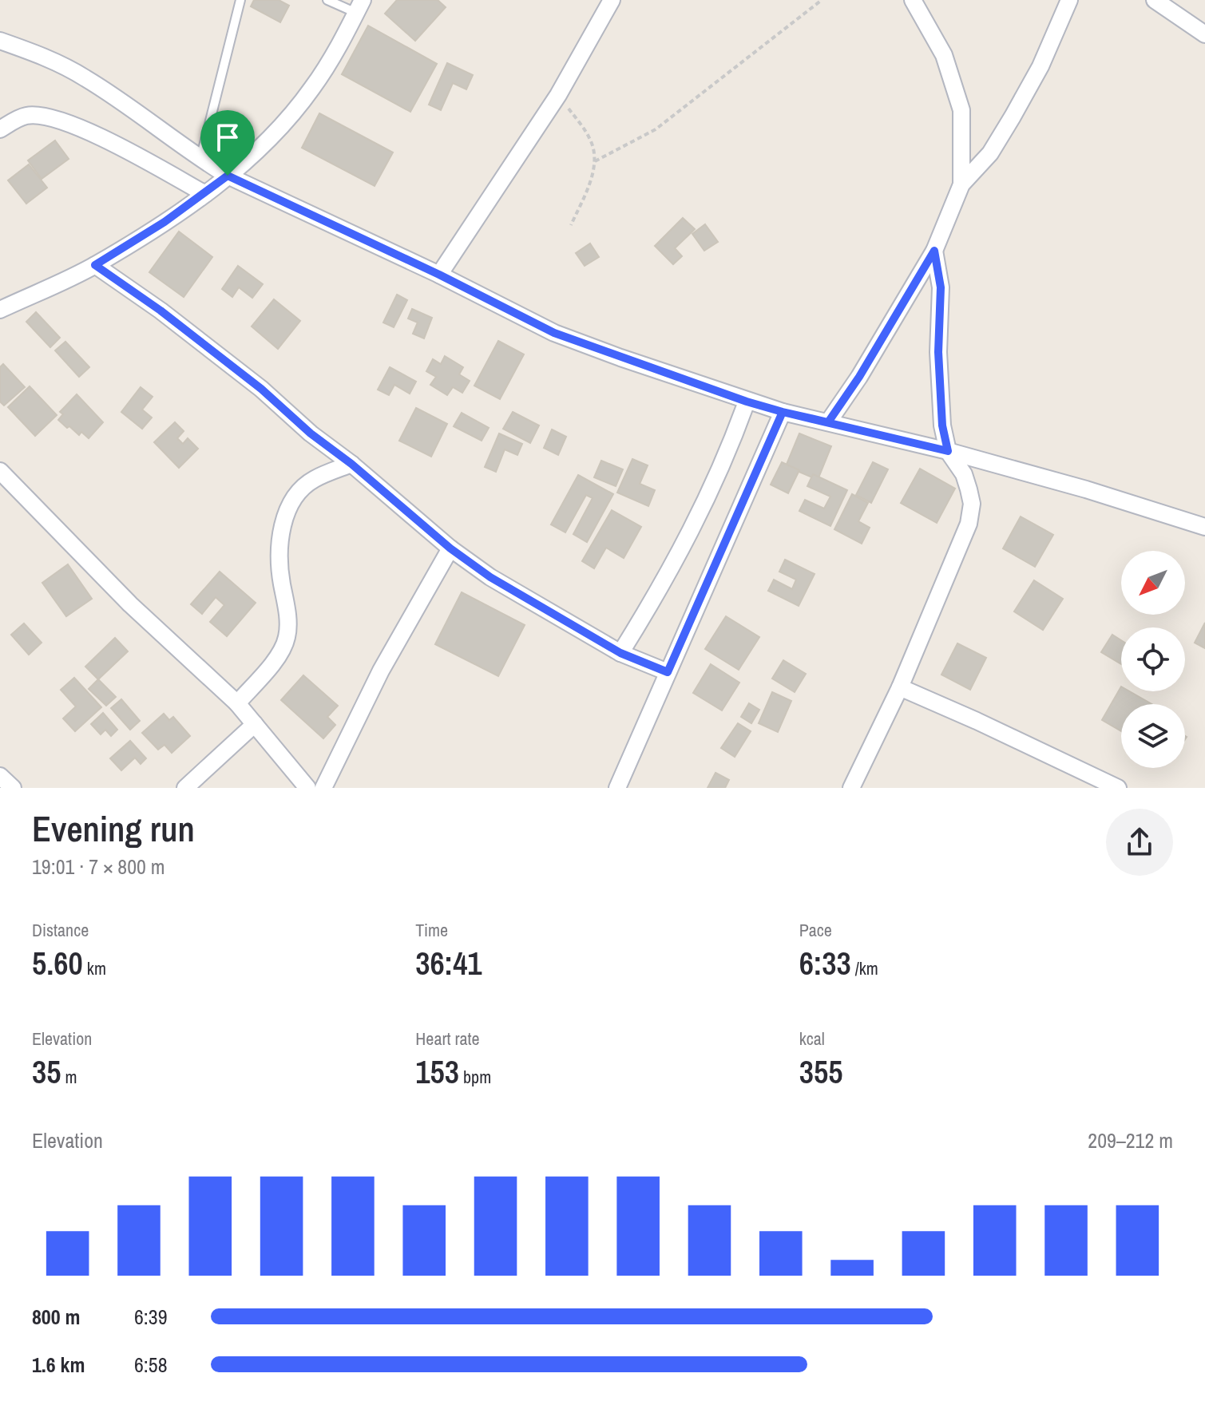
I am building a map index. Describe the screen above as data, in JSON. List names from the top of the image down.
{
  "north": "bottom left",
  "page": {
    "heading": ["Evening run", "19:01 · 7 × 800 m"],
    "stats": [
      ["Distance", "5.60 km"],
      ["Time", "36:41"],
      ["Pace", "6:33 /km"],
      ["Elevation", "35 m"],
      ["Heart rate", "153 bpm"],
      ["kcal", "355"]
    ],
    "chart": ["Elevation", "209–212 m"],
    "list": [
      {
        "name": "800 m",
        "note": "6:39"
      },
      {
        "name": "1.6 km",
        "note": "6:58"
      }
    ]
  }
}
